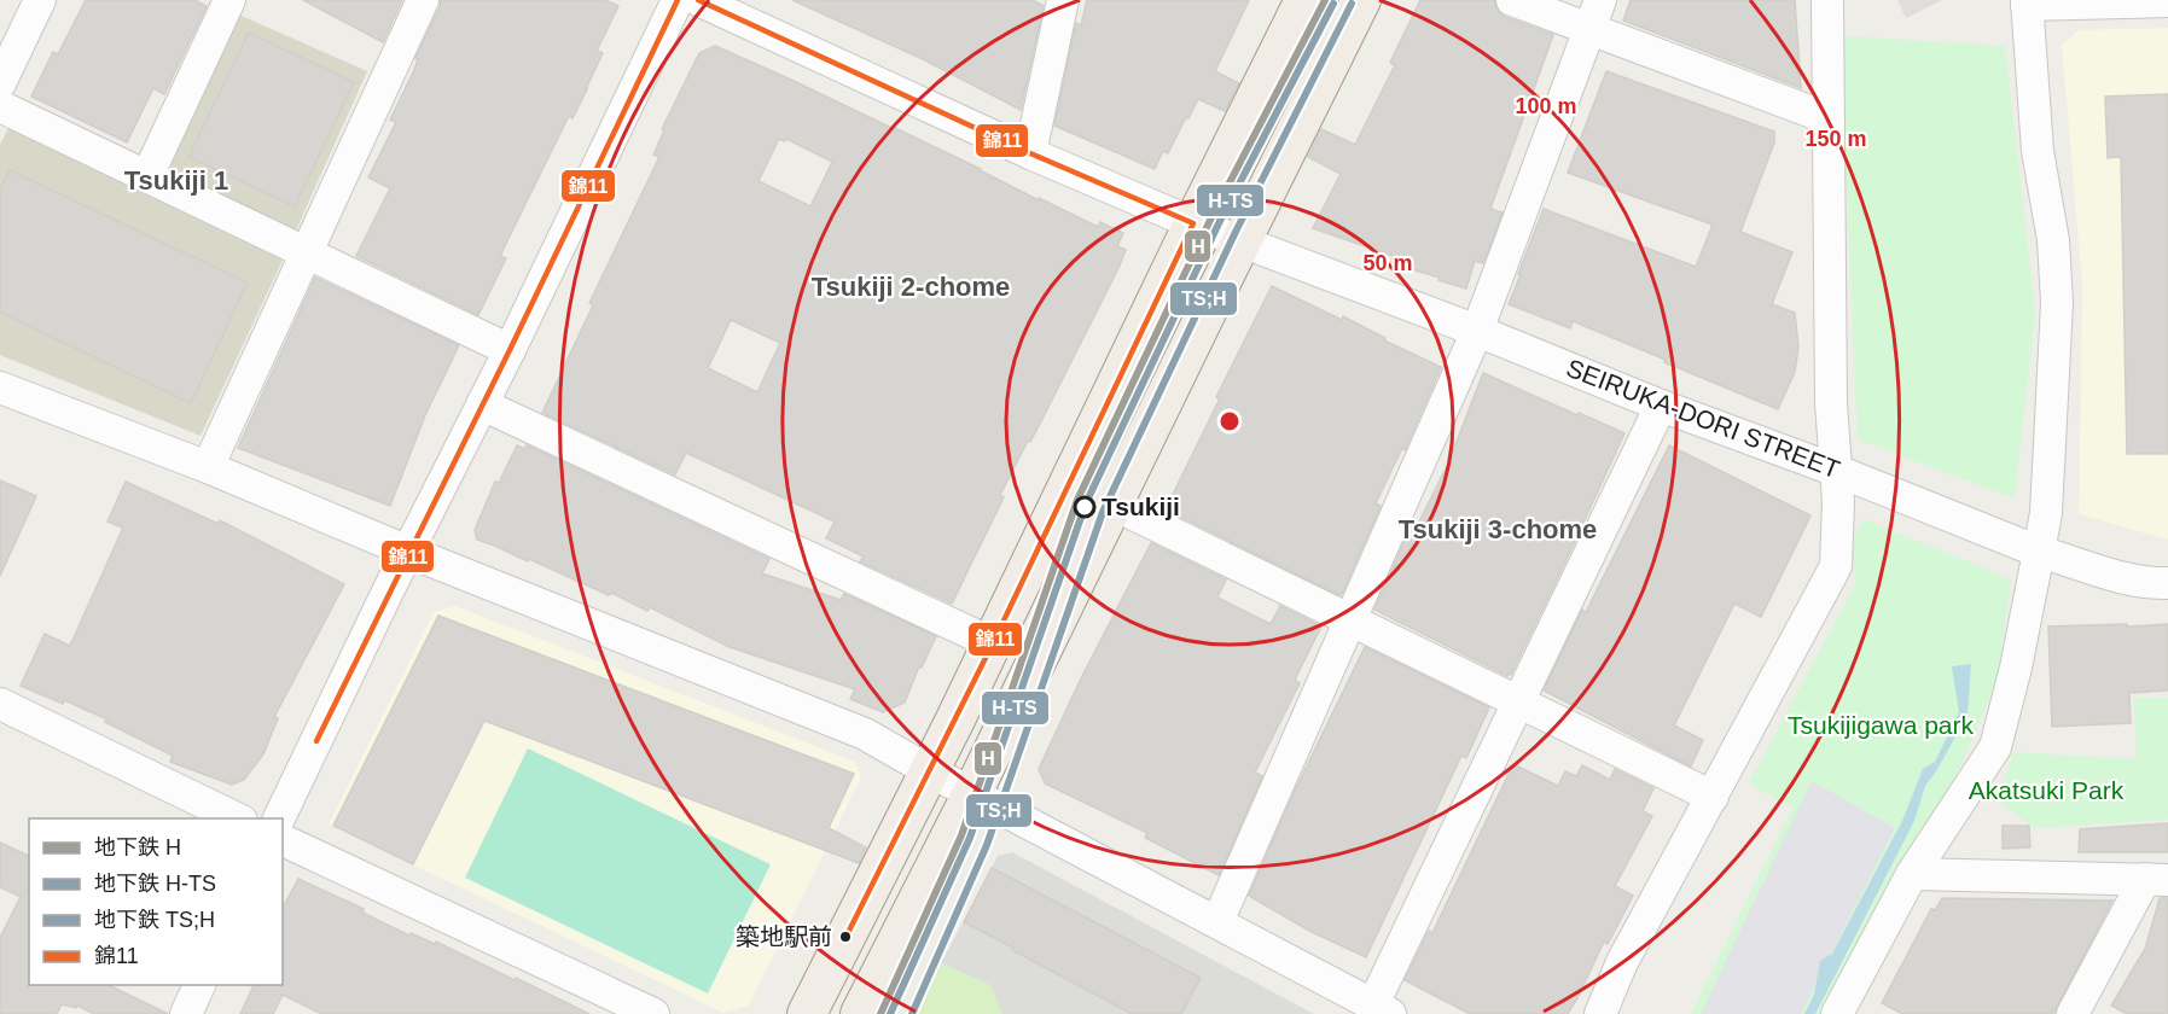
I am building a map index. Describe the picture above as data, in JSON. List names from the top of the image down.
{
  "streets": {
    "street": ["SEIRUKA-DORI STREET"]
  },
  "districts": ["Tsukiji 1", "Tsukiji 2-chome", "Tsukiji 3-chome"],
  "parks": ["Tsukijigawa park", "Akatsuki Park"],
  "places": ["Tsukiji", "築地駅前"],
  "lines": [
    "metro line H",
    "transit line 錦11",
    "metro line H-TS",
    "metro line TS;H"
  ],
  "legend": [
    "地下鉄 H",
    "地下鉄 H-TS",
    "地下鉄 TS;H",
    "錦11"
  ],
  "rings": ["100 m", "150 m", "50 m"]
}
